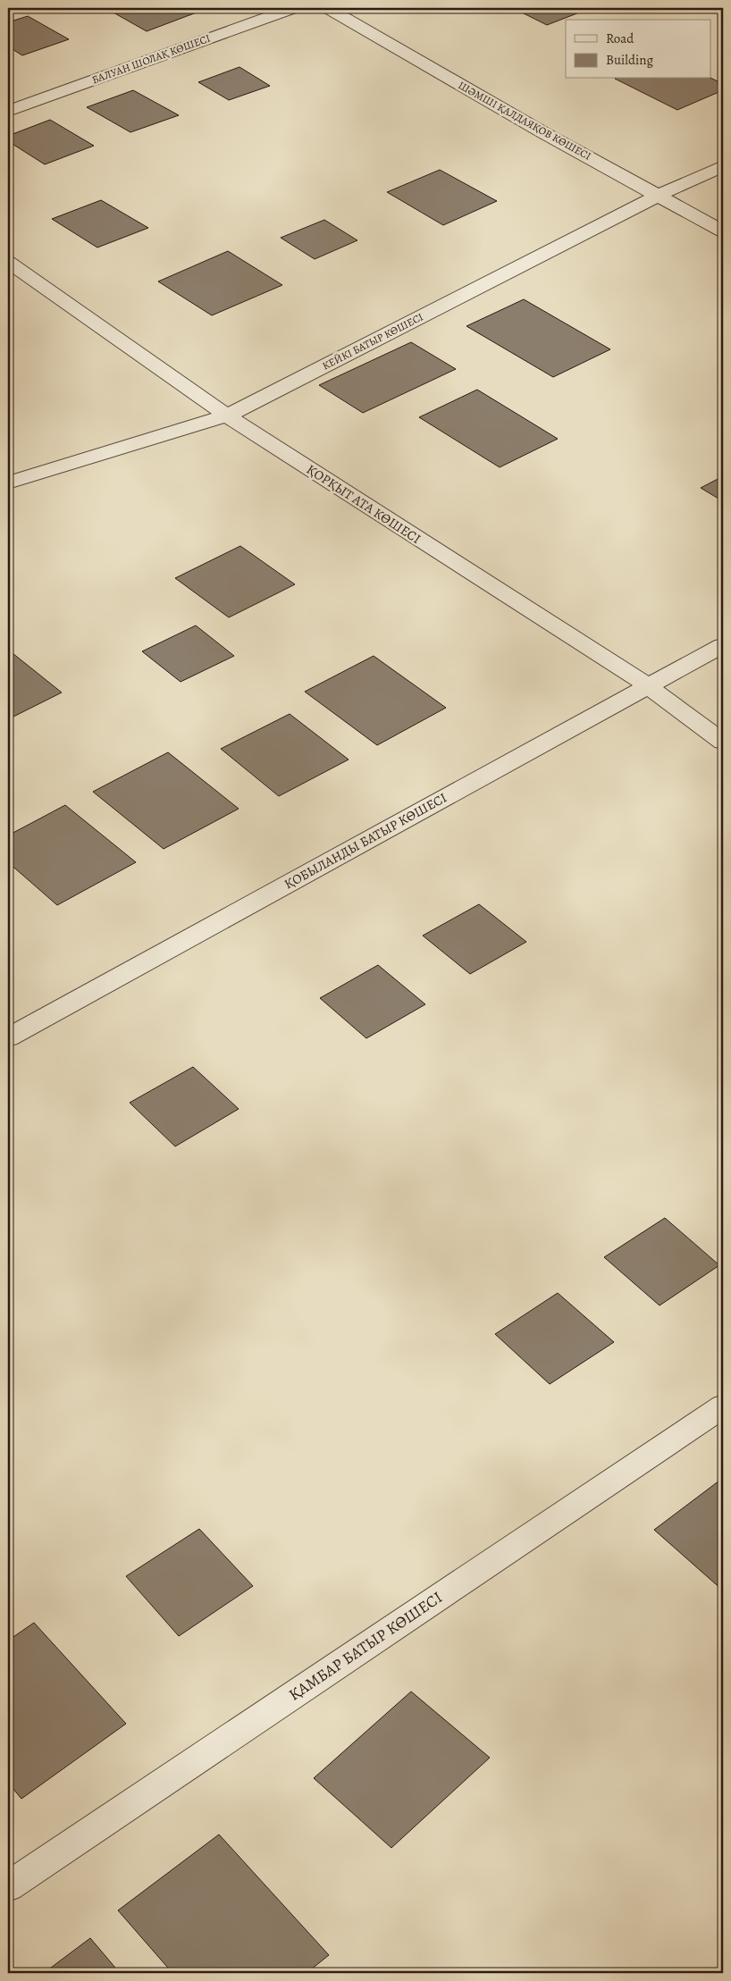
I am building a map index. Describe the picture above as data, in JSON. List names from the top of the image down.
{
  "streets": {
    "street": [
      "БАЛУАН ШОЛАҚ КӨШЕСІ",
      "ШӘМШІ ҚАЛДАЯҚОВ КӨШЕСІ",
      "КЕЙКІ БАТЫР КӨШЕСІ",
      "ҚОРҚЫТ АТА КӨШЕСІ",
      "ҚОБЫЛАНДЫ БАТЫР КӨШЕСІ",
      "ҚАМБАР БАТЫР КӨШЕСІ"
    ]
  },
  "crossings": [
    ["ШӘМШІ ҚАЛДАЯҚОВ КӨШЕСІ", "КЕЙКІ БАТЫР КӨШЕСІ"],
    ["КЕЙКІ БАТЫР КӨШЕСІ", "ҚОРҚЫТ АТА КӨШЕСІ"],
    ["ҚОРҚЫТ АТА КӨШЕСІ", "ҚОБЫЛАНДЫ БАТЫР КӨШЕСІ"]
  ],
  "legend": ["Road", "Building"]
}
